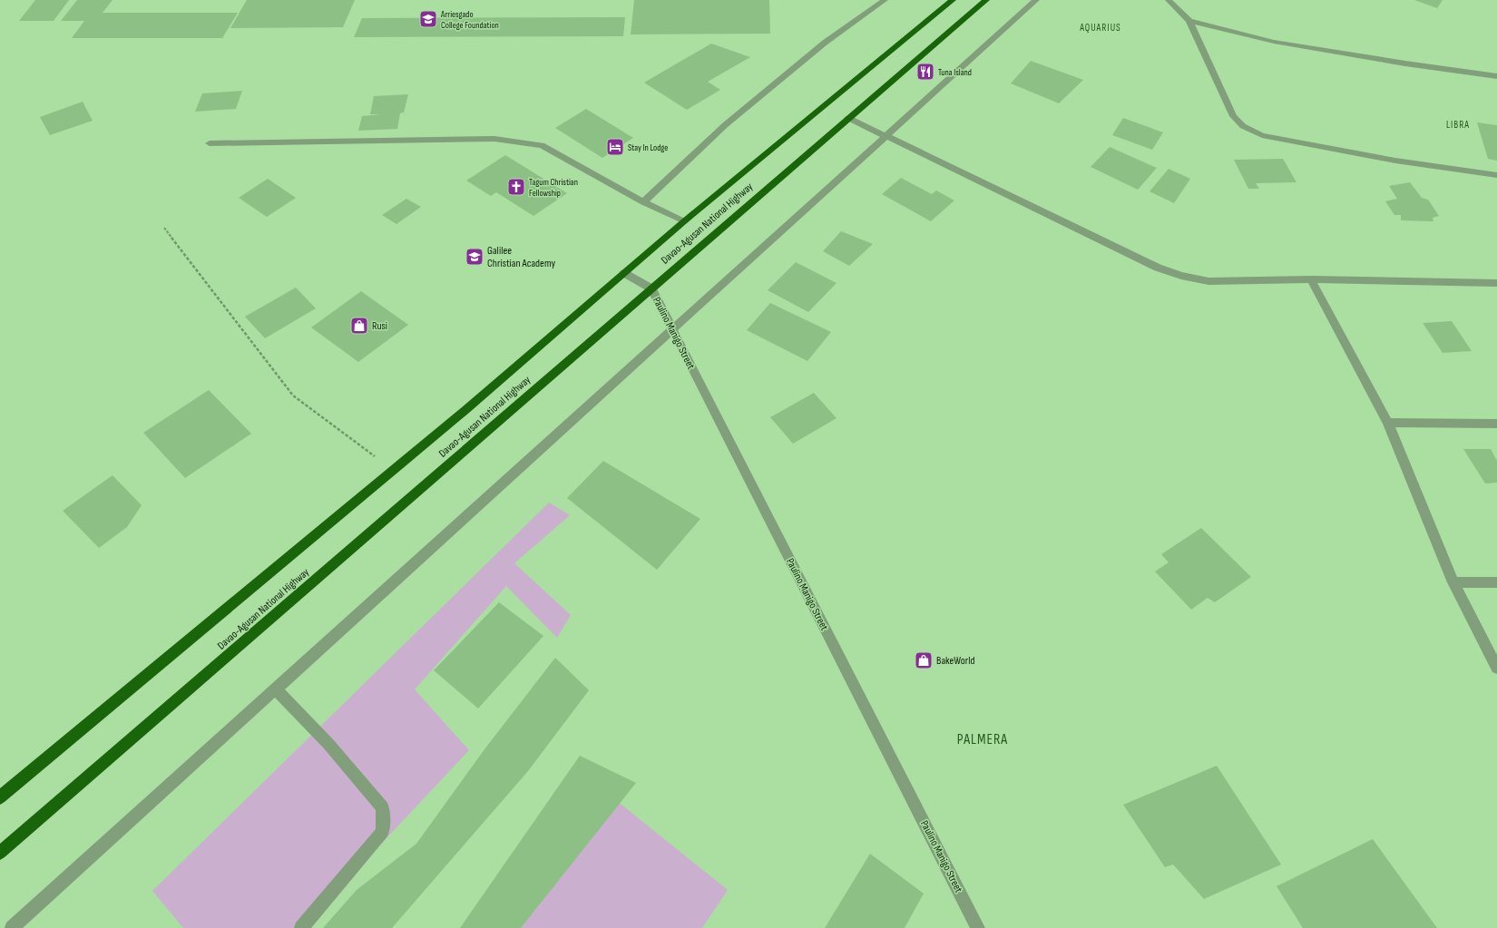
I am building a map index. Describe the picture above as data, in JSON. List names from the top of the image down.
{
  "streets": {
    "highway": ["Davao-Agusan National Highway"],
    "street": ["Paulino Manigo Street"]
  },
  "crossings": [
    ["Davao-Agusan National Highway", "Paulino Manigo Street"]
  ],
  "districts": ["AQUARIUS", "LIBRA", "PALMERA"],
  "places": {
    "school or university": ["Arriesgado College Foundation", "Galilee Christian Academy"],
    "restaurant": ["Tuna Island"],
    "hotel": ["Stay In Lodge"],
    "church": ["Tagum Christian Fellowship"],
    "shop": ["Rusi", "BakeWorld"]
  }
}
